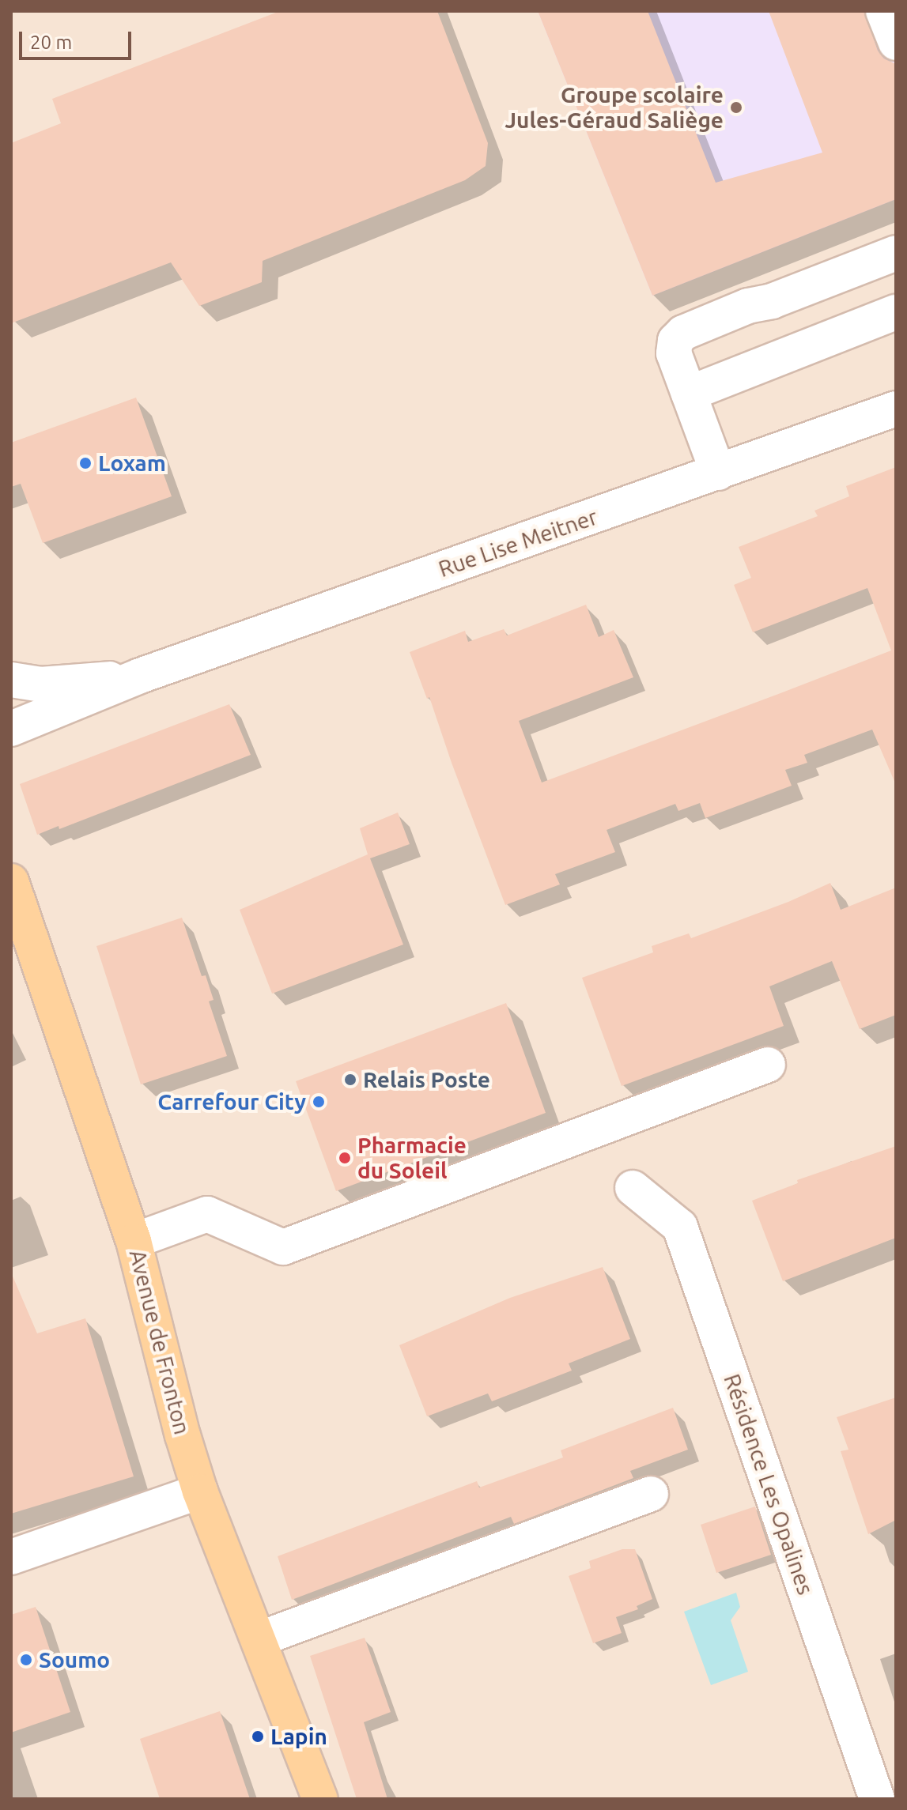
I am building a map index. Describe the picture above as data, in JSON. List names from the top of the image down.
{
  "streets": {
    "main road": ["Avenue de Fronton"],
    "street": ["Rue Lise Meitner", "Résidence Les Opalines"]
  },
  "places": [
    "Groupe scolaire Jules-Géraud Saliège",
    "Loxam",
    "Relais Poste",
    "Carrefour City",
    "Pharmacie du Soleil",
    "Soumo",
    "Lapin"
  ],
  "scale_bar": "20 m"
}
